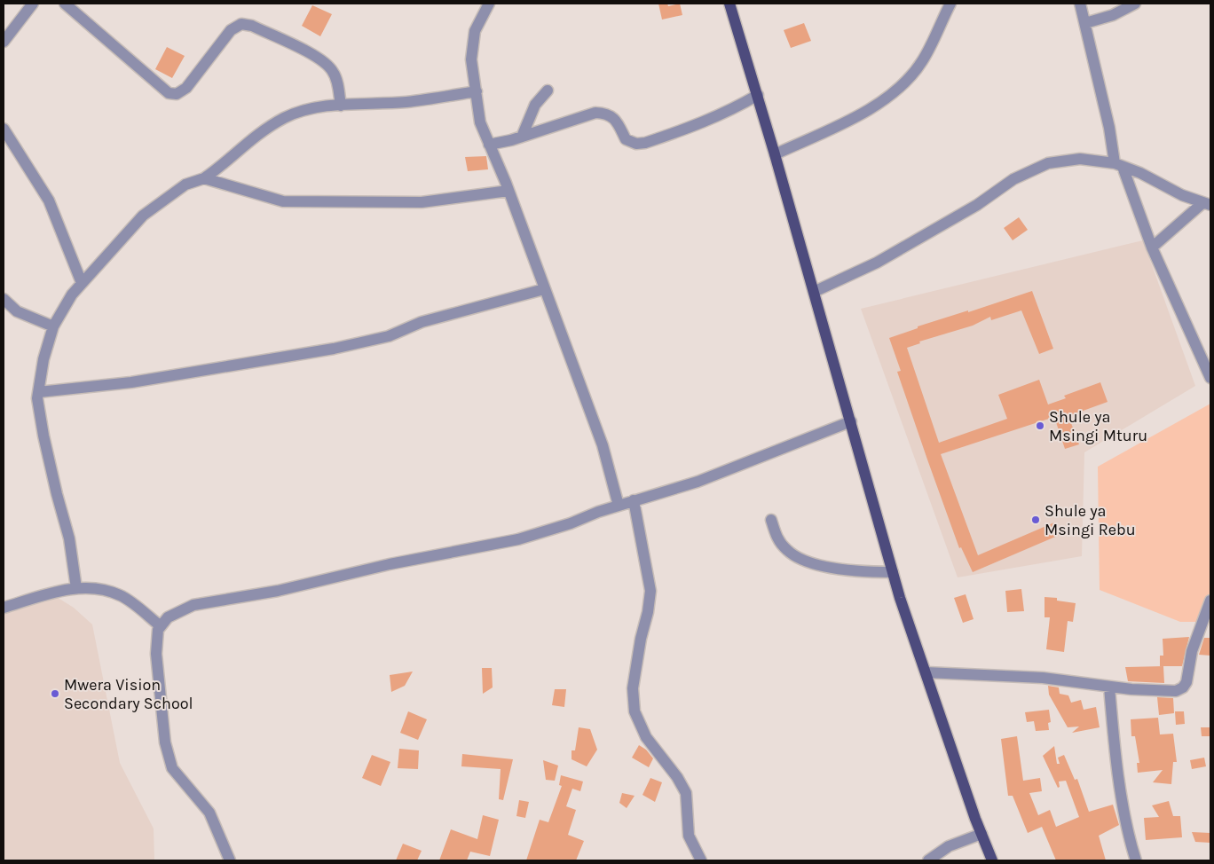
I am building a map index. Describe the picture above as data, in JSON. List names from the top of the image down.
{
  "places": ["Shule ya Msingi Mturu", "Shule ya Msingi Rebu", "Mwera Vision Secondary School"]
}
